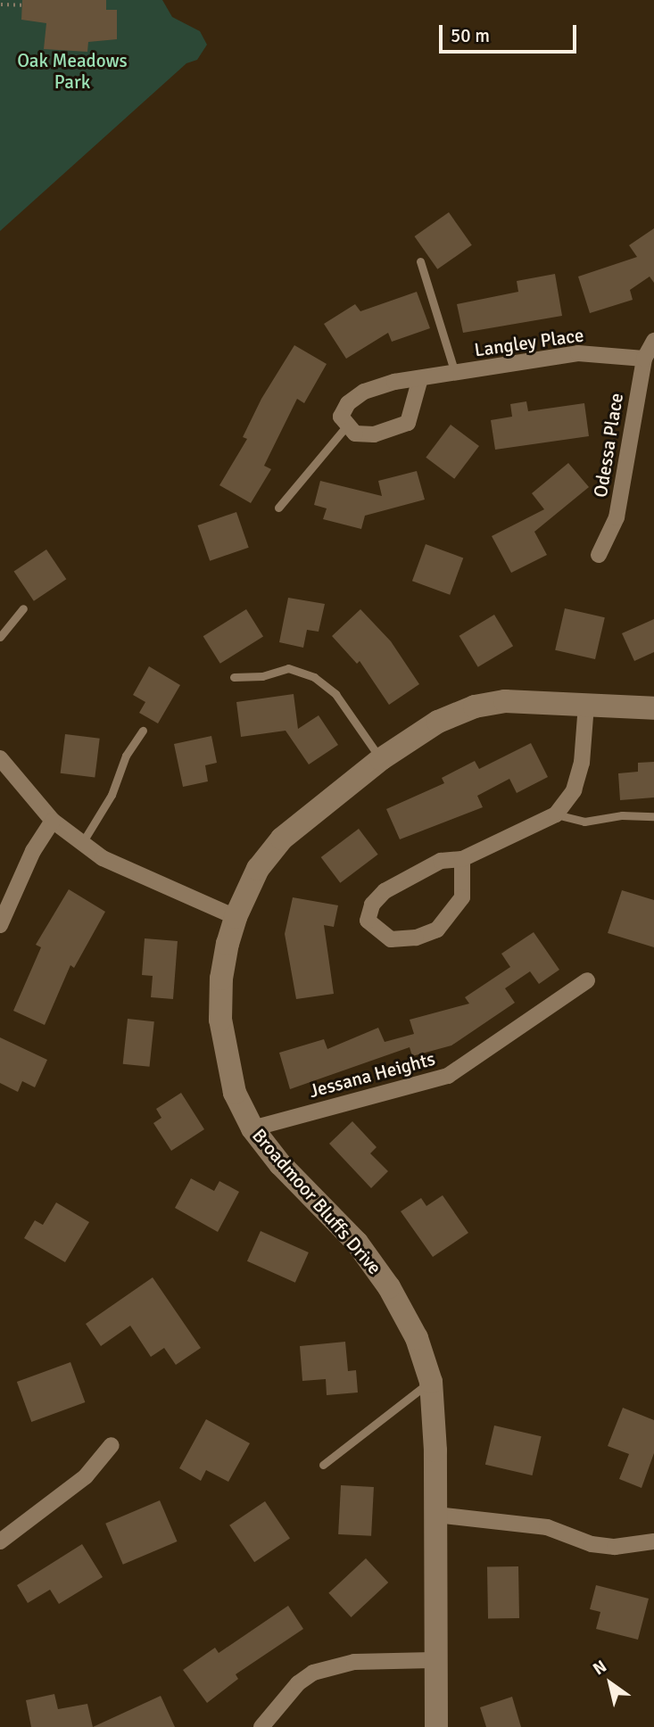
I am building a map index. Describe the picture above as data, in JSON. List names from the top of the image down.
{
  "streets": {
    "street": [
      "Langley Place",
      "Odessa Place",
      "Jessana Heights",
      "Broadmoor Bluffs Drive"
    ]
  },
  "crossings": [
    ["Langley Place", "Odessa Place"],
    ["Jessana Heights", "Broadmoor Bluffs Drive"]
  ],
  "parks": ["Oak Meadows Park"],
  "scale_bar": "50 m",
  "north": "top left"
}
